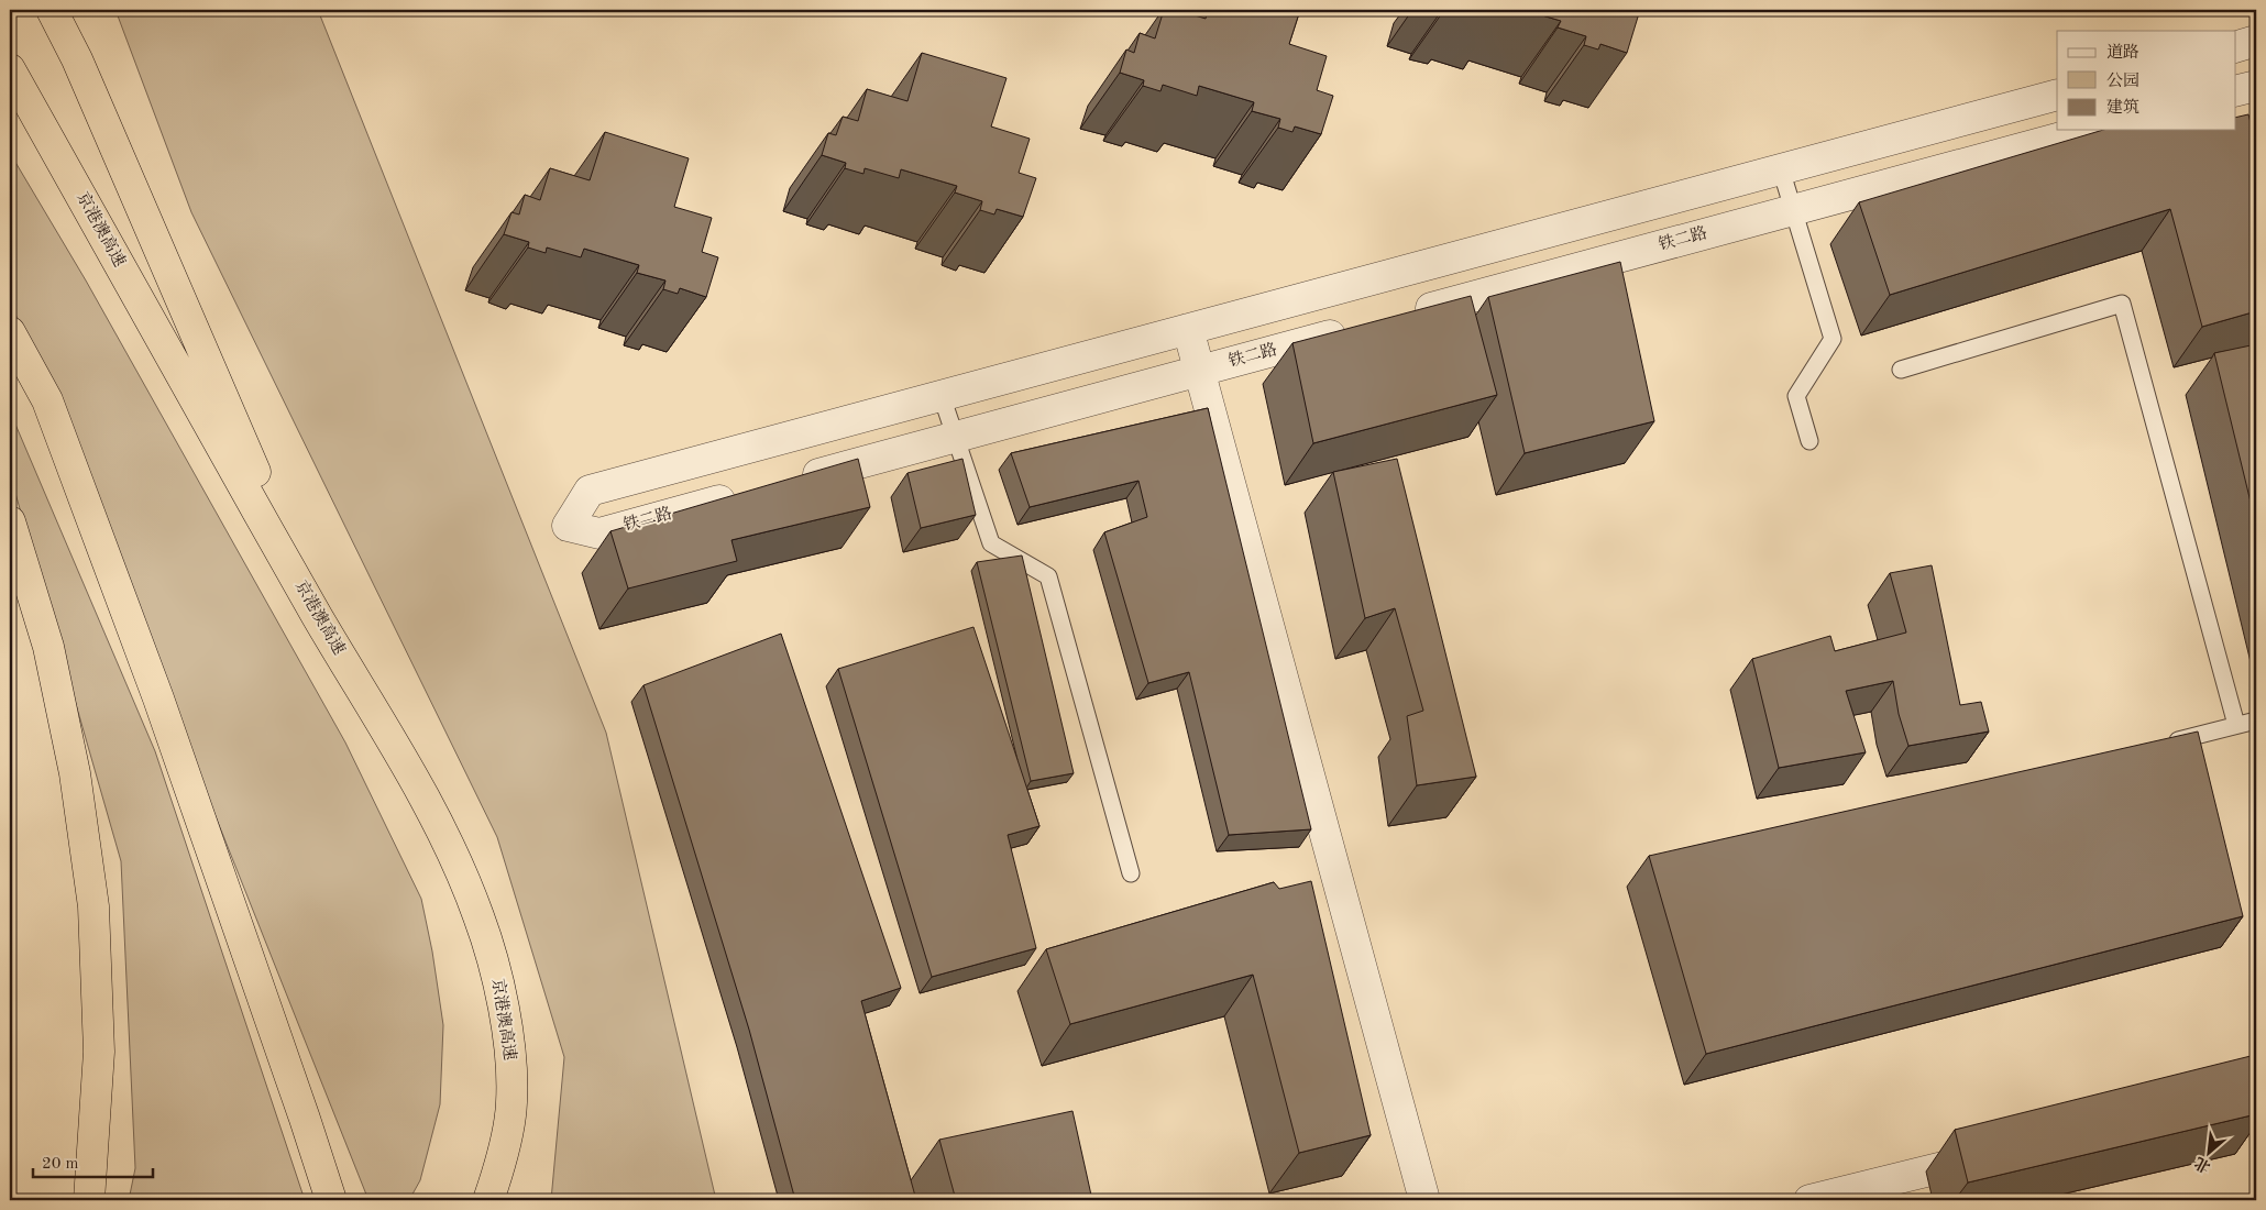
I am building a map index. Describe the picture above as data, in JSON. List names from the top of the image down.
{
  "streets": {
    "highway": ["京港澳高速"],
    "street": ["铁二路"]
  },
  "legend": ["道路", "公园", "建筑"],
  "scale_bar": "20 m",
  "north": "bottom left"
}
